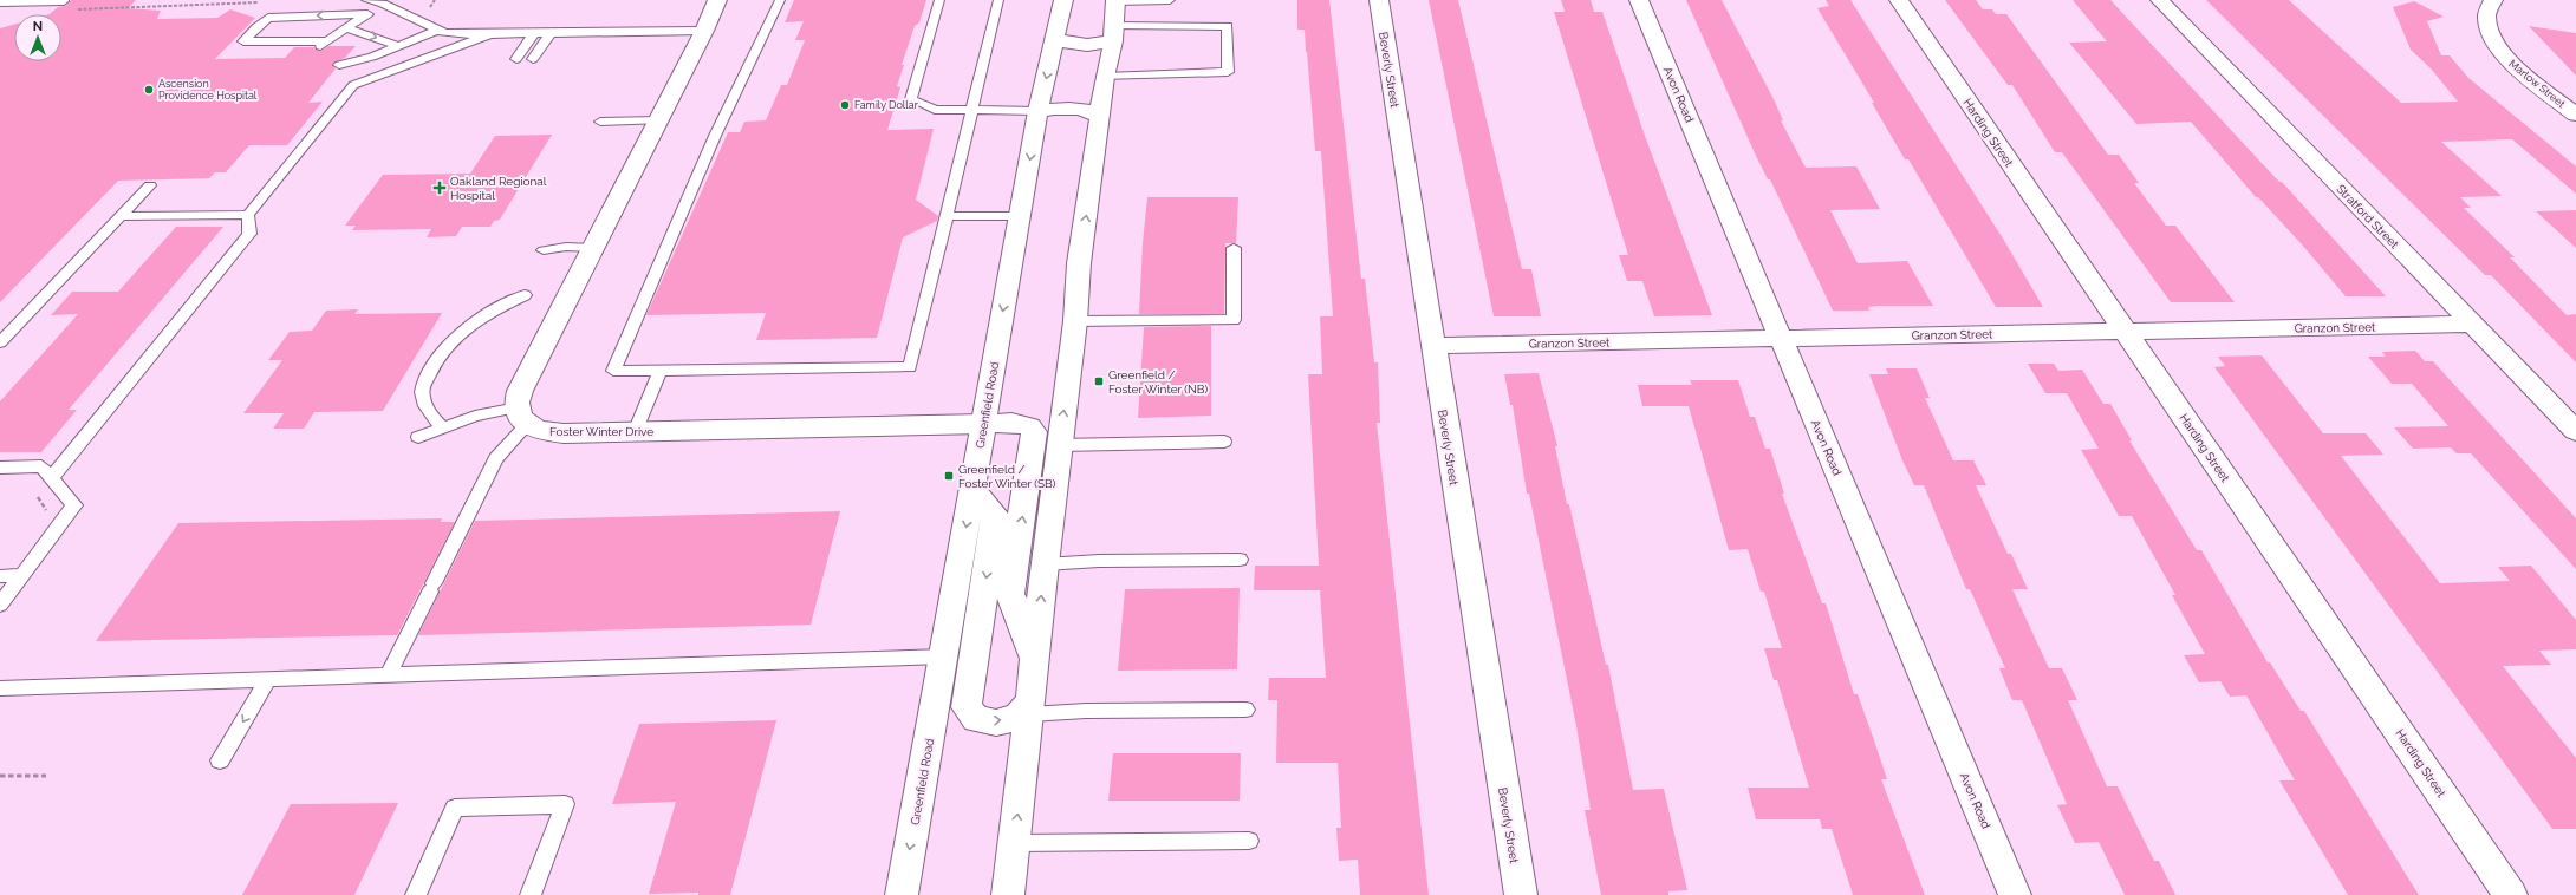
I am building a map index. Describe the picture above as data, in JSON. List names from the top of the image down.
{
  "streets": {
    "street": [
      "Beverly Street",
      "Marlow Street",
      "Avon Road",
      "Harding Street",
      "Stratford Street",
      "Granzon Street",
      "Greenfield Road",
      "Foster Winter Drive"
    ]
  },
  "crossings": [
    ["Beverly Street", "Granzon Street"],
    ["Avon Road", "Granzon Street"],
    ["Harding Street", "Granzon Street"],
    ["Stratford Street", "Granzon Street"],
    ["Greenfield Road", "Foster Winter Drive"]
  ],
  "places": {
    "other": ["Ascension Providence Hospital", "Family Dollar"],
    "health": ["Oakland Regional Hospital"],
    "transit": ["Greenfield / Foster Winter (NB)", "Greenfield / Foster Winter (SB)"]
  },
  "north": "top"
}
